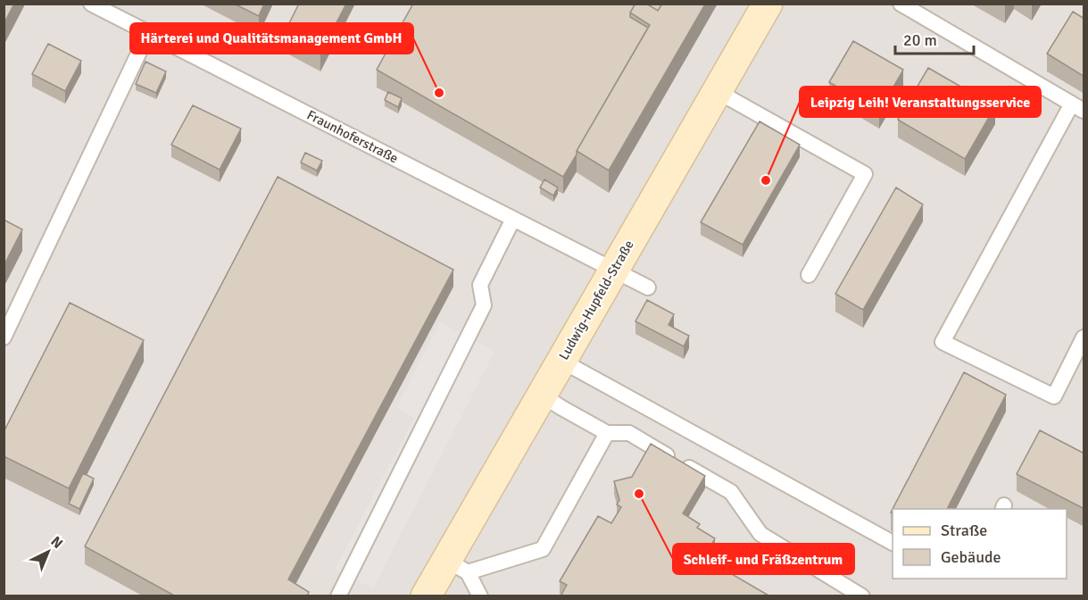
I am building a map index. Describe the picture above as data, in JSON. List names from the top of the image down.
{
  "streets": {
    "main road": ["Ludwig-Hupfeld-Straße"],
    "lane": ["Fraunhoferstraße"]
  },
  "crossings": [
    ["Fraunhoferstraße", "Ludwig-Hupfeld-Straße"]
  ],
  "places": ["Härterei und Qualitätsmanagement GmbH", "Leipzig Leih! Veranstaltungsservice", "Schleif- und Fräßzentrum"],
  "legend": ["Straße", "Gebäude"],
  "scale_bar": "20 m",
  "north": "top right"
}
